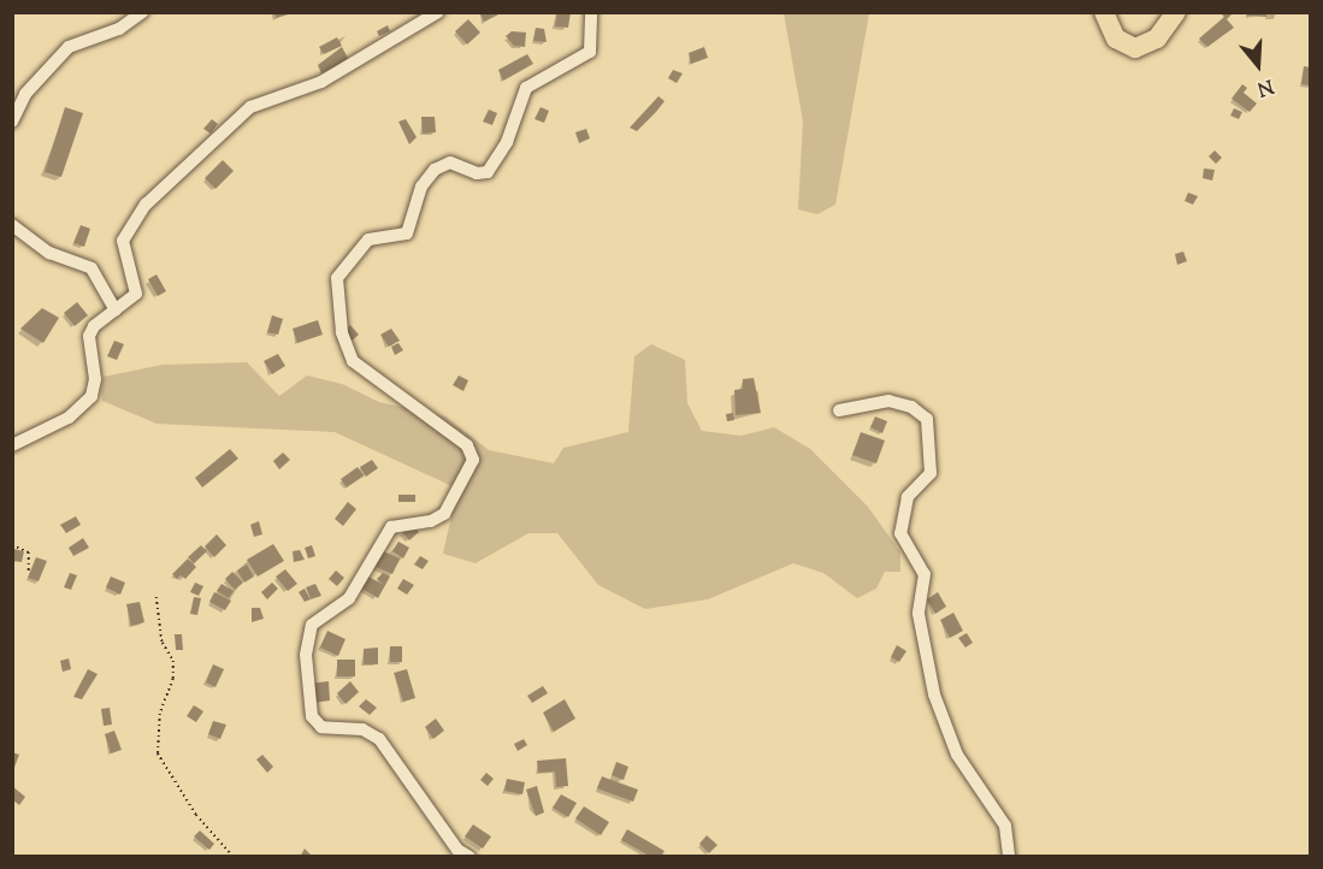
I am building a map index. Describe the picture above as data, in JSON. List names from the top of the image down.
{
  "north": "bottom"
}
